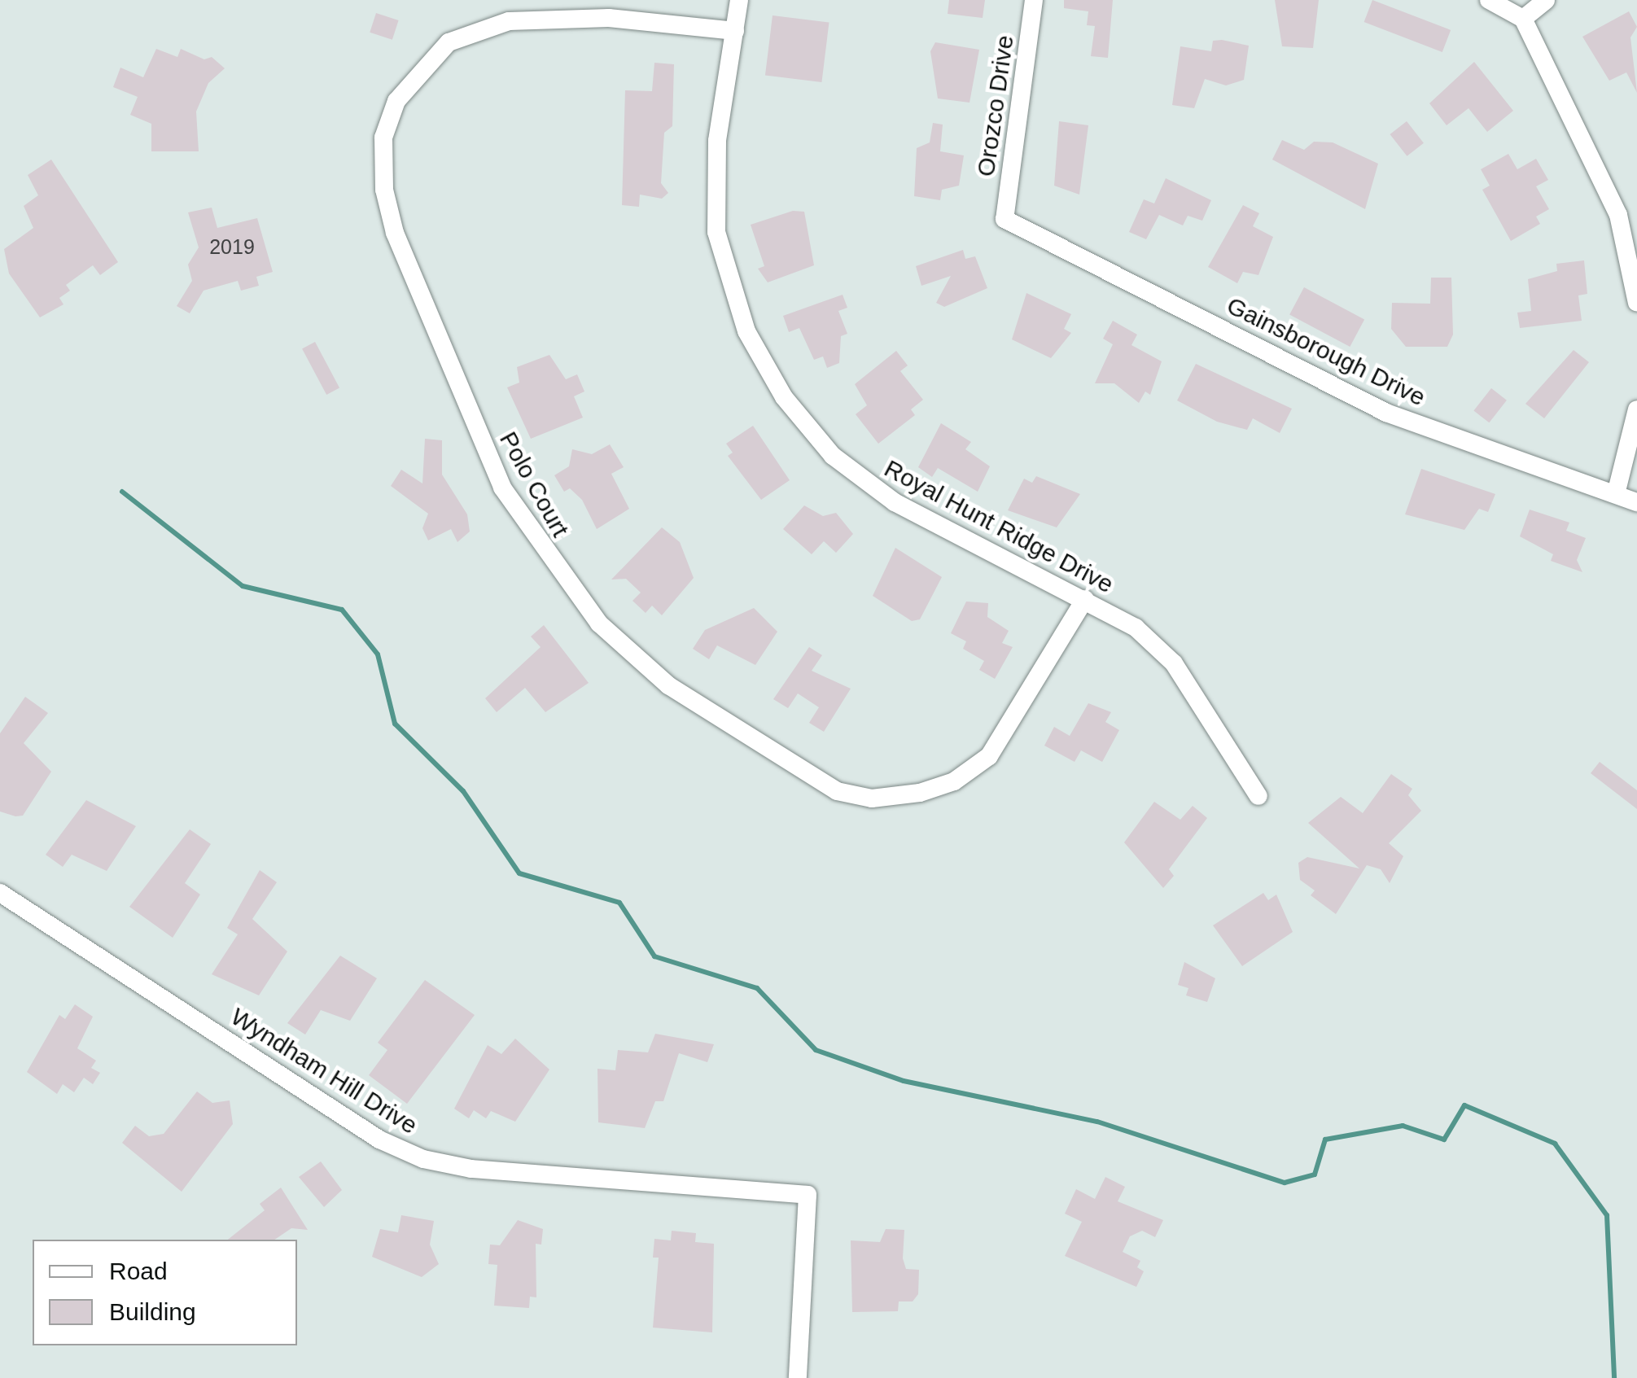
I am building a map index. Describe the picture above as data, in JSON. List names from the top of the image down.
{
  "streets": {
    "street": [
      "Orozco Drive",
      "Gainsborough Drive",
      "Polo Court",
      "Royal Hunt Ridge Drive",
      "Wyndham Hill Drive"
    ]
  },
  "crossings": [
    ["Orozco Drive", "Gainsborough Drive"],
    ["Polo Court", "Royal Hunt Ridge Drive"]
  ],
  "house_numbers": ["2019"],
  "legend": ["Road", "Building"]
}
